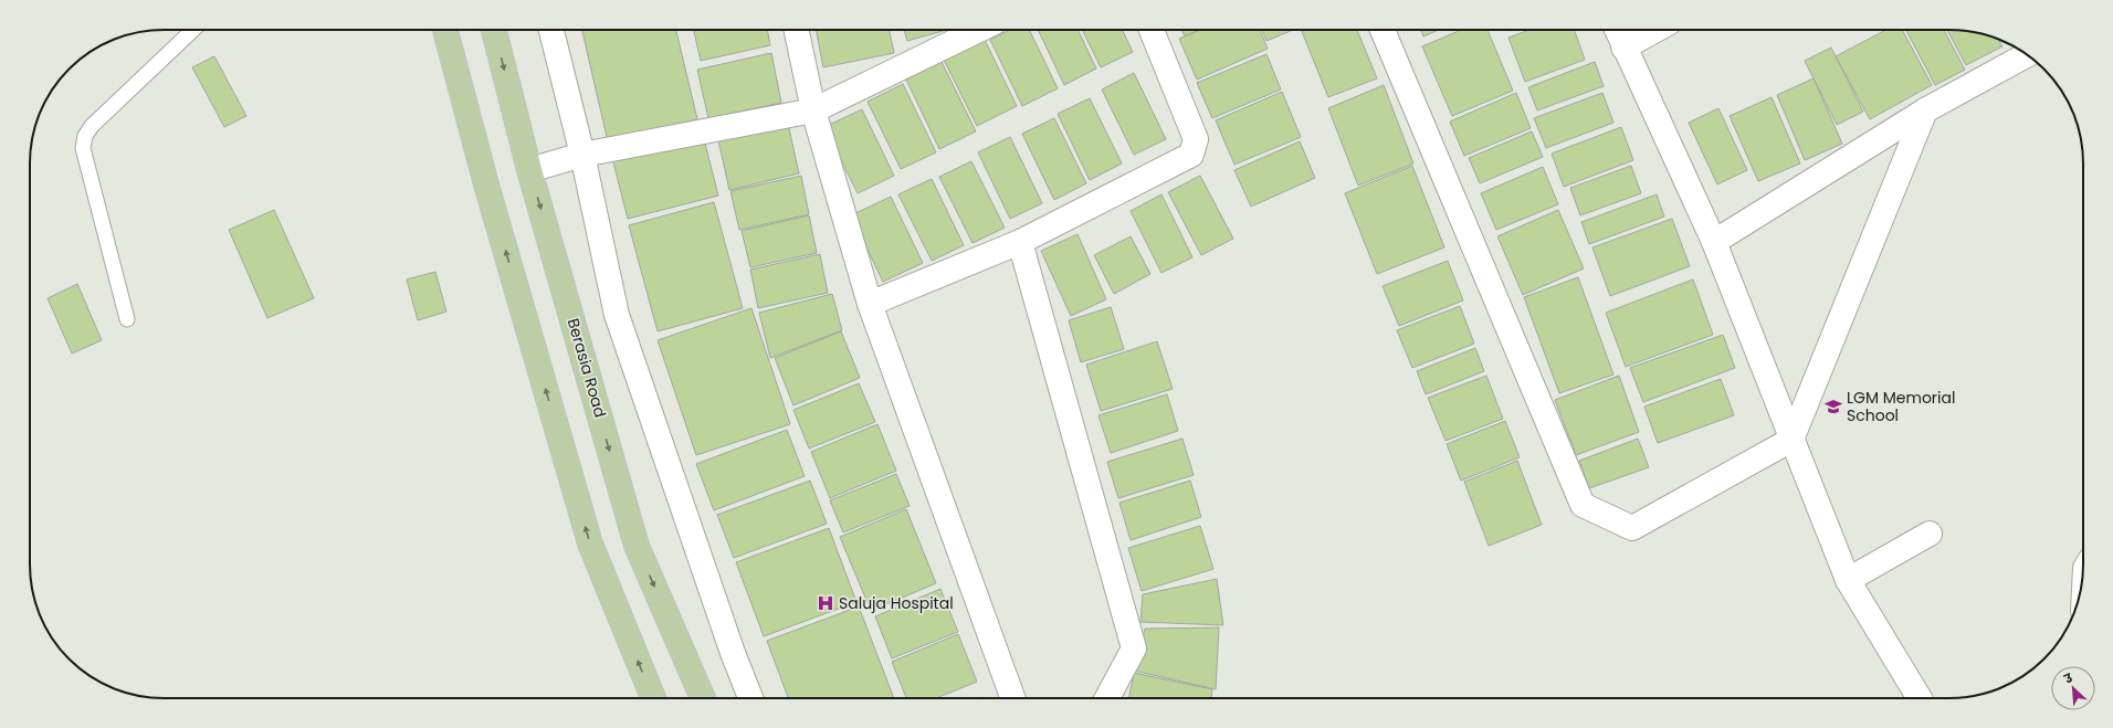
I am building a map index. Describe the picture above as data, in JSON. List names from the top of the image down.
{
  "streets": {
    "main road": ["Berasia Road"]
  },
  "places": {
    "school or university": ["LGM Memorial School"],
    "hospital": ["Saluja Hospital"]
  },
  "north": "top left"
}
